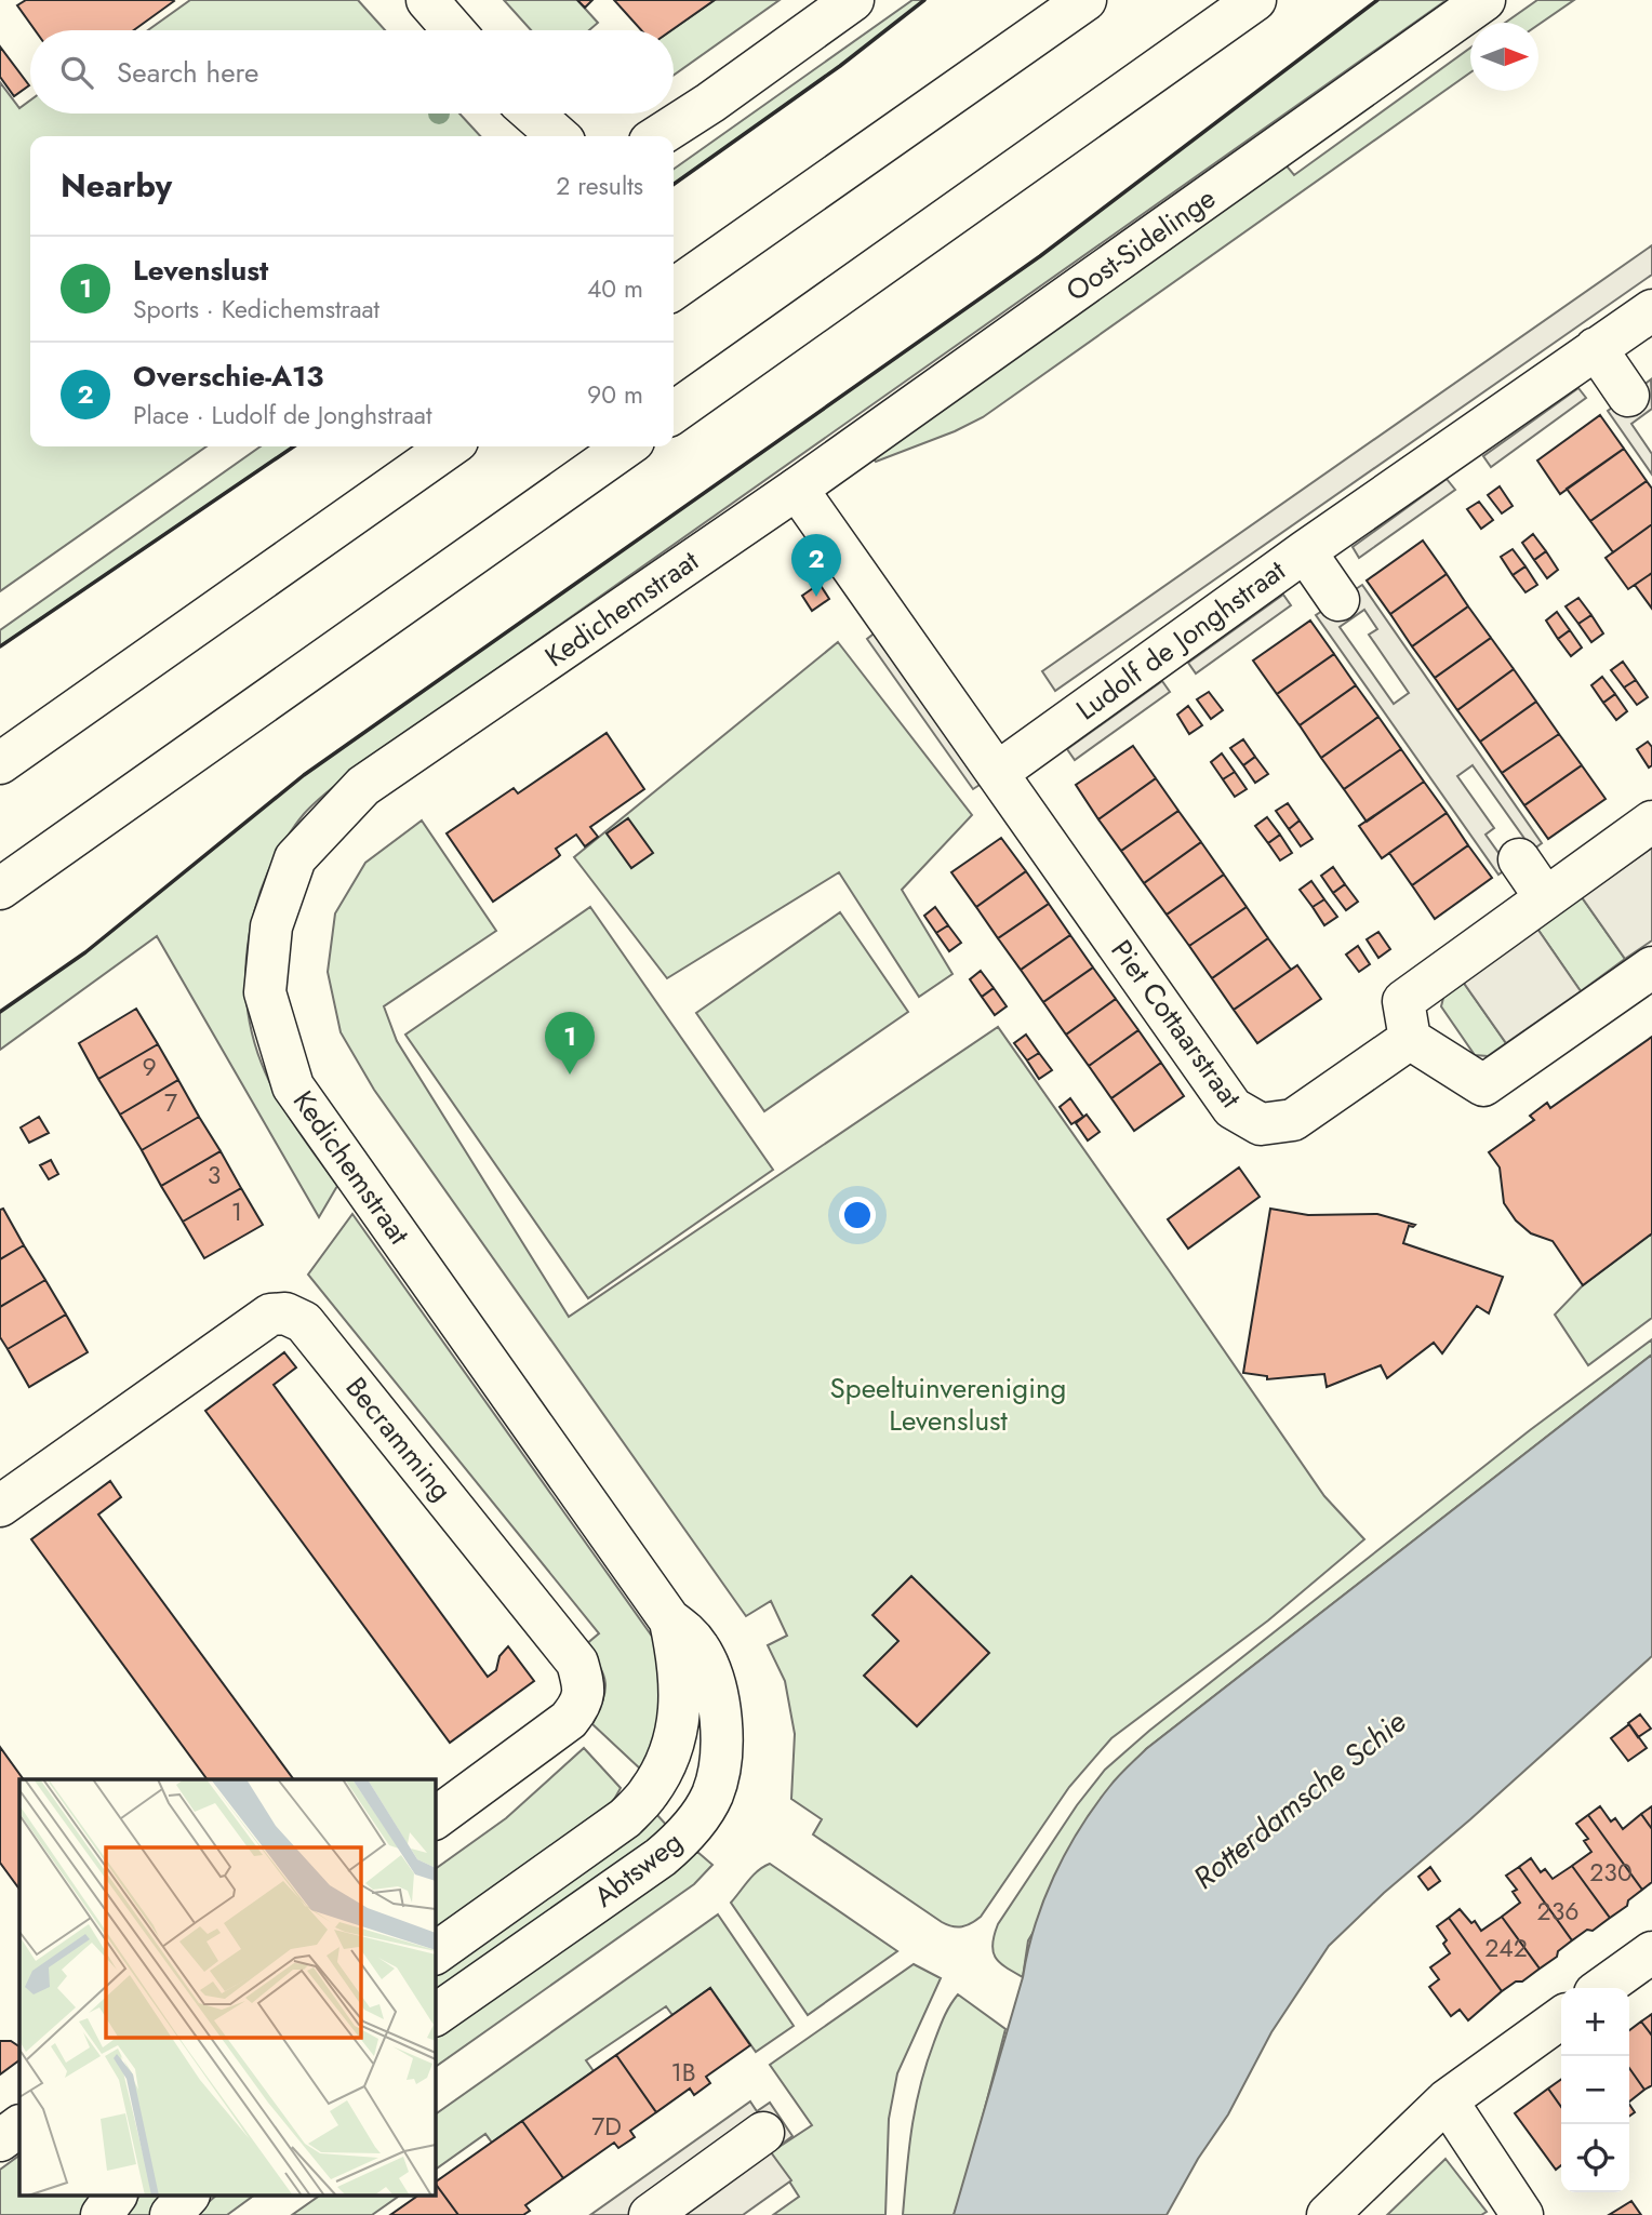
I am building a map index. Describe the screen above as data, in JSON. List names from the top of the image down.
{
  "streets": {
    "main road": [
      "Oost-Sidelinge",
      "Kedichemstraat",
      "Ludolf de Jonghstraat",
      "Piet Cottaarstraat",
      "Becramming",
      "Abtsweg"
    ]
  },
  "crossings": [
    ["Oost-Sidelinge", "Kedichemstraat"],
    ["Kedichemstraat", "Abtsweg"],
    ["Ludolf de Jonghstraat", "Piet Cottaarstraat"]
  ],
  "water": ["Rotterdamsche Schie"],
  "parks": ["Speeltuinvereniging Levenslust"],
  "house_numbers": [
    "9",
    "7",
    "3",
    "1",
    "230",
    "236",
    "242",
    "1B",
    "7D"
  ],
  "north": "right",
  "page": {
    "search": "Search here",
    "heading": ["Nearby", "2 results"],
    "list": [
      {
        "mark": "1",
        "name": "Levenslust",
        "note": "Sports · Kedichemstraat",
        "value": "40 m"
      },
      {
        "mark": "2",
        "name": "Overschie-A13",
        "note": "Place · Ludolf de Jonghstraat",
        "value": "90 m"
      }
    ],
    "pins": ["2", "1"],
    "map_buttons": ["+", "−"]
  }
}
